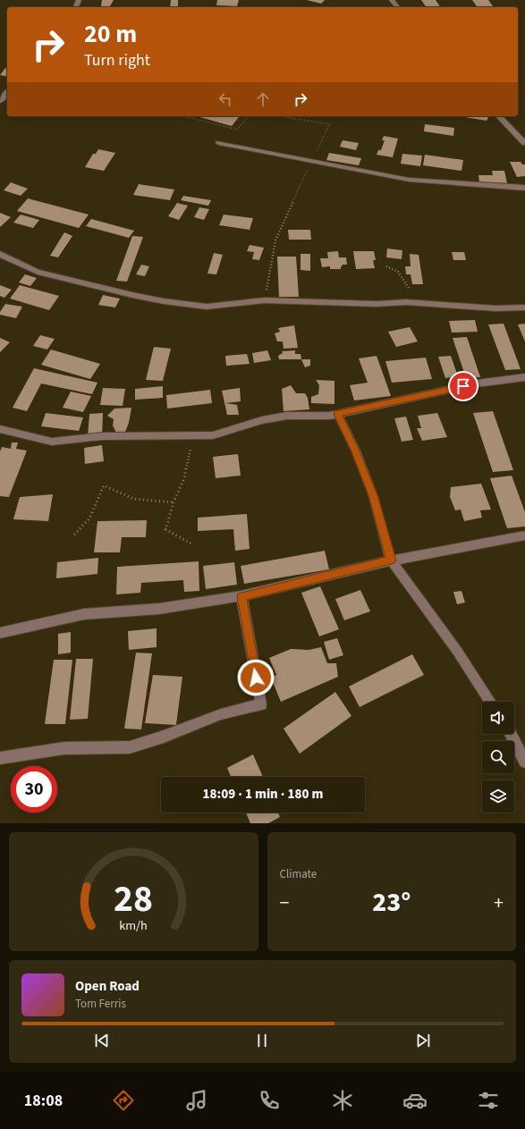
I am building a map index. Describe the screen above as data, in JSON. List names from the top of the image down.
{
  "page": {
    "turn": ["20 m", "Turn right"],
    "limit": "30",
    "trip": "18:09 · 1 min · 180 m",
    "tile": "Climate",
    "heat": ["−", "23°", "+"],
    "song": ["Open Road", "Tom Ferris"],
    "tabs": "18:08",
    "gauge": ["28", "km/h"]
  }
}
